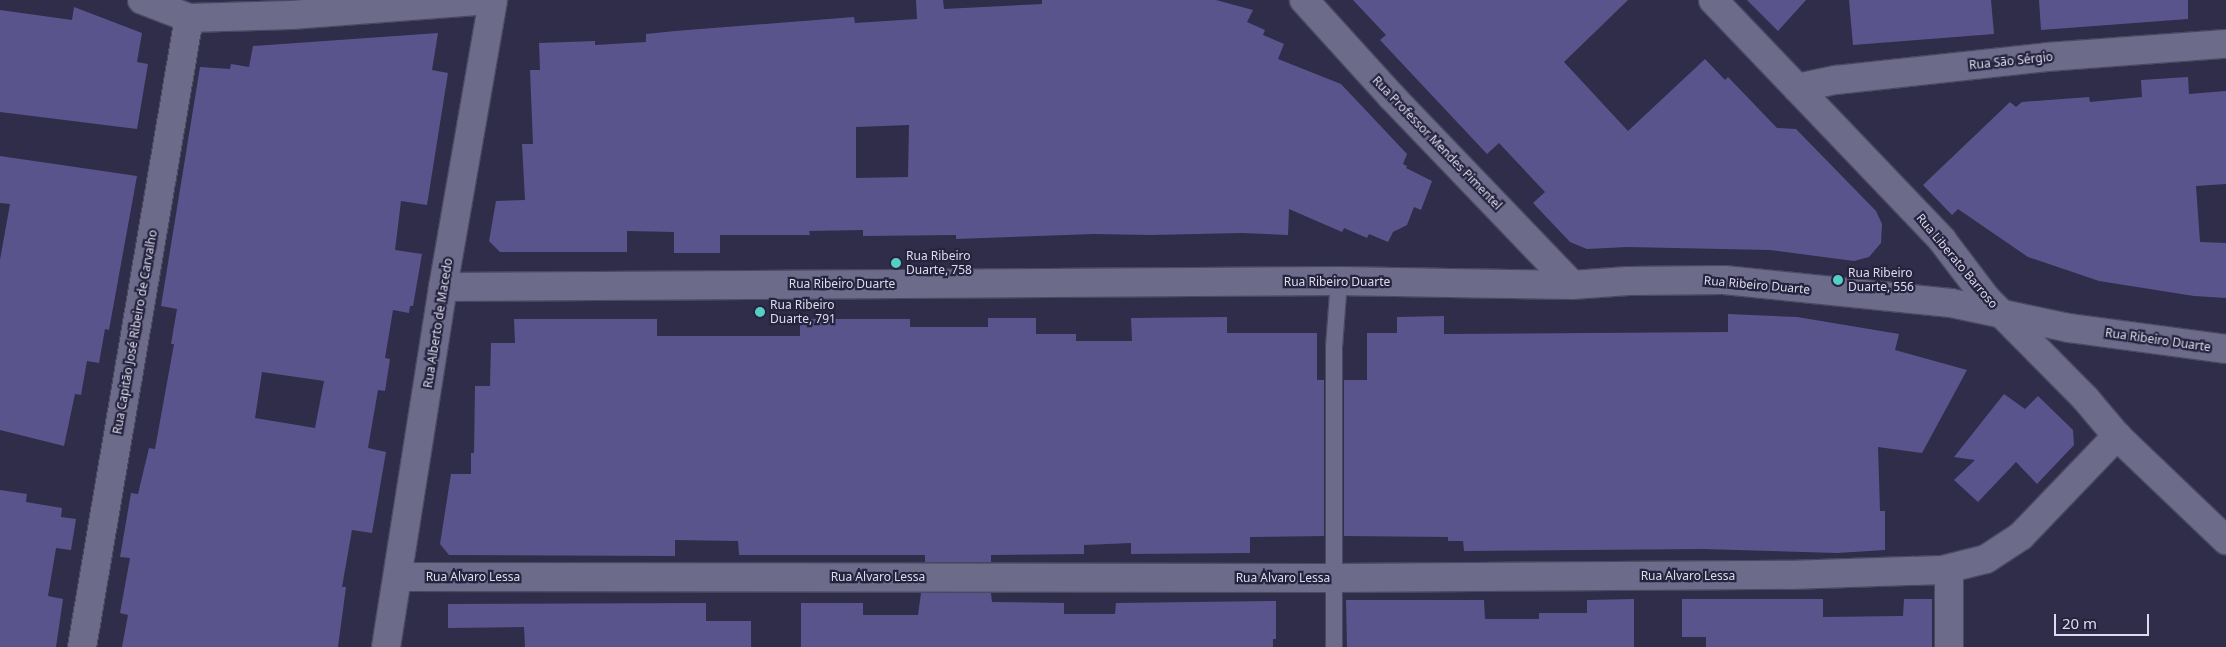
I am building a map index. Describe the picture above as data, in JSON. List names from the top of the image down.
{
  "streets": {
    "street": [
      "Rua São Sérgio",
      "Rua Professor Mendes Pimentel",
      "Rua Liberato Barroso",
      "Rua Ribeiro Duarte",
      "Rua Alberto de Macedo",
      "Rua Capitão José Ribeiro de Carvalho",
      "Rua Alvaro Lessa"
    ]
  },
  "crossings": [
    ["Rua São Sérgio", "Rua Liberato Barroso"],
    ["Rua Professor Mendes Pimentel", "Rua Ribeiro Duarte"],
    ["Rua Liberato Barroso", "Rua Ribeiro Duarte"],
    ["Rua Liberato Barroso", "Rua Alvaro Lessa"],
    ["Rua Ribeiro Duarte", "Rua Alberto de Macedo"],
    ["Rua Alberto de Macedo", "Rua Alvaro Lessa"]
  ],
  "places": ["Rua Ribeiro Duarte, 758", "Rua Ribeiro Duarte, 556", "Rua Ribeiro Duarte, 791"],
  "scale_bar": "20 m"
}
